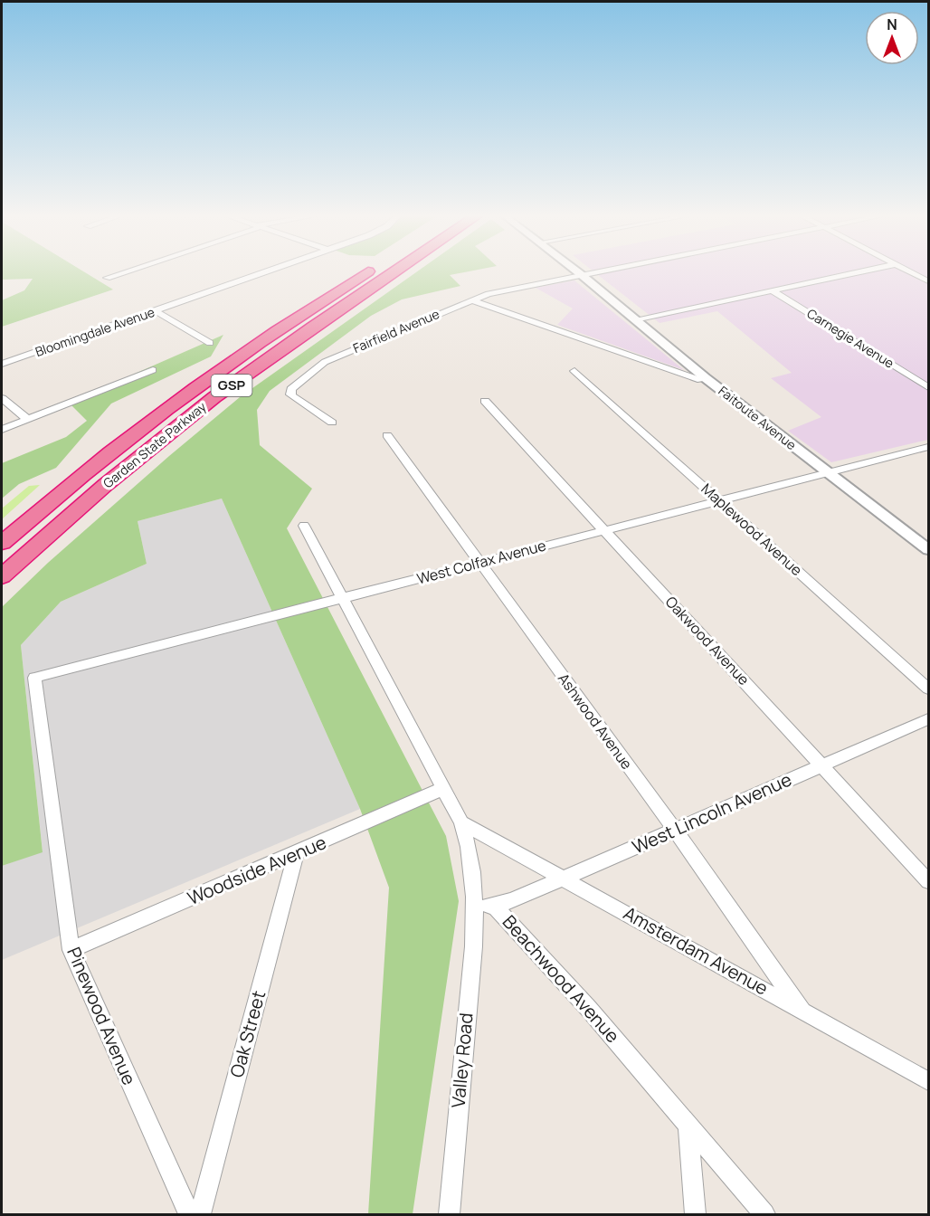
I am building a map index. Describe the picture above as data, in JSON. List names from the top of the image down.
{
  "streets": {
    "highway": ["GSP", "Garden State Parkway"],
    "street": [
      "Fairfield Avenue",
      "Bloomingdale Avenue",
      "Carnegie Avenue",
      "Faitoute Avenue",
      "Maplewood Avenue",
      "West Colfax Avenue",
      "Oakwood Avenue",
      "Ashwood Avenue",
      "West Lincoln Avenue",
      "Woodside Avenue",
      "Amsterdam Avenue",
      "Beachwood Avenue",
      "Pinewood Avenue",
      "Oak Street",
      "Valley Road"
    ]
  },
  "crossings": [
    ["Fairfield Avenue", "Faitoute Avenue"],
    ["Faitoute Avenue", "West Colfax Avenue"],
    ["Maplewood Avenue", "West Colfax Avenue"],
    ["West Colfax Avenue", "Oakwood Avenue"],
    ["West Colfax Avenue", "Ashwood Avenue"],
    ["West Colfax Avenue", "Pinewood Avenue"],
    ["Oakwood Avenue", "West Lincoln Avenue"],
    ["Ashwood Avenue", "West Lincoln Avenue"],
    ["Ashwood Avenue", "Amsterdam Avenue"],
    ["West Lincoln Avenue", "Amsterdam Avenue"],
    ["West Lincoln Avenue", "Beachwood Avenue"],
    ["Woodside Avenue", "Pinewood Avenue"],
    ["Woodside Avenue", "Oak Street"],
    ["Beachwood Avenue", "Valley Road"]
  ],
  "north": "top"
}
